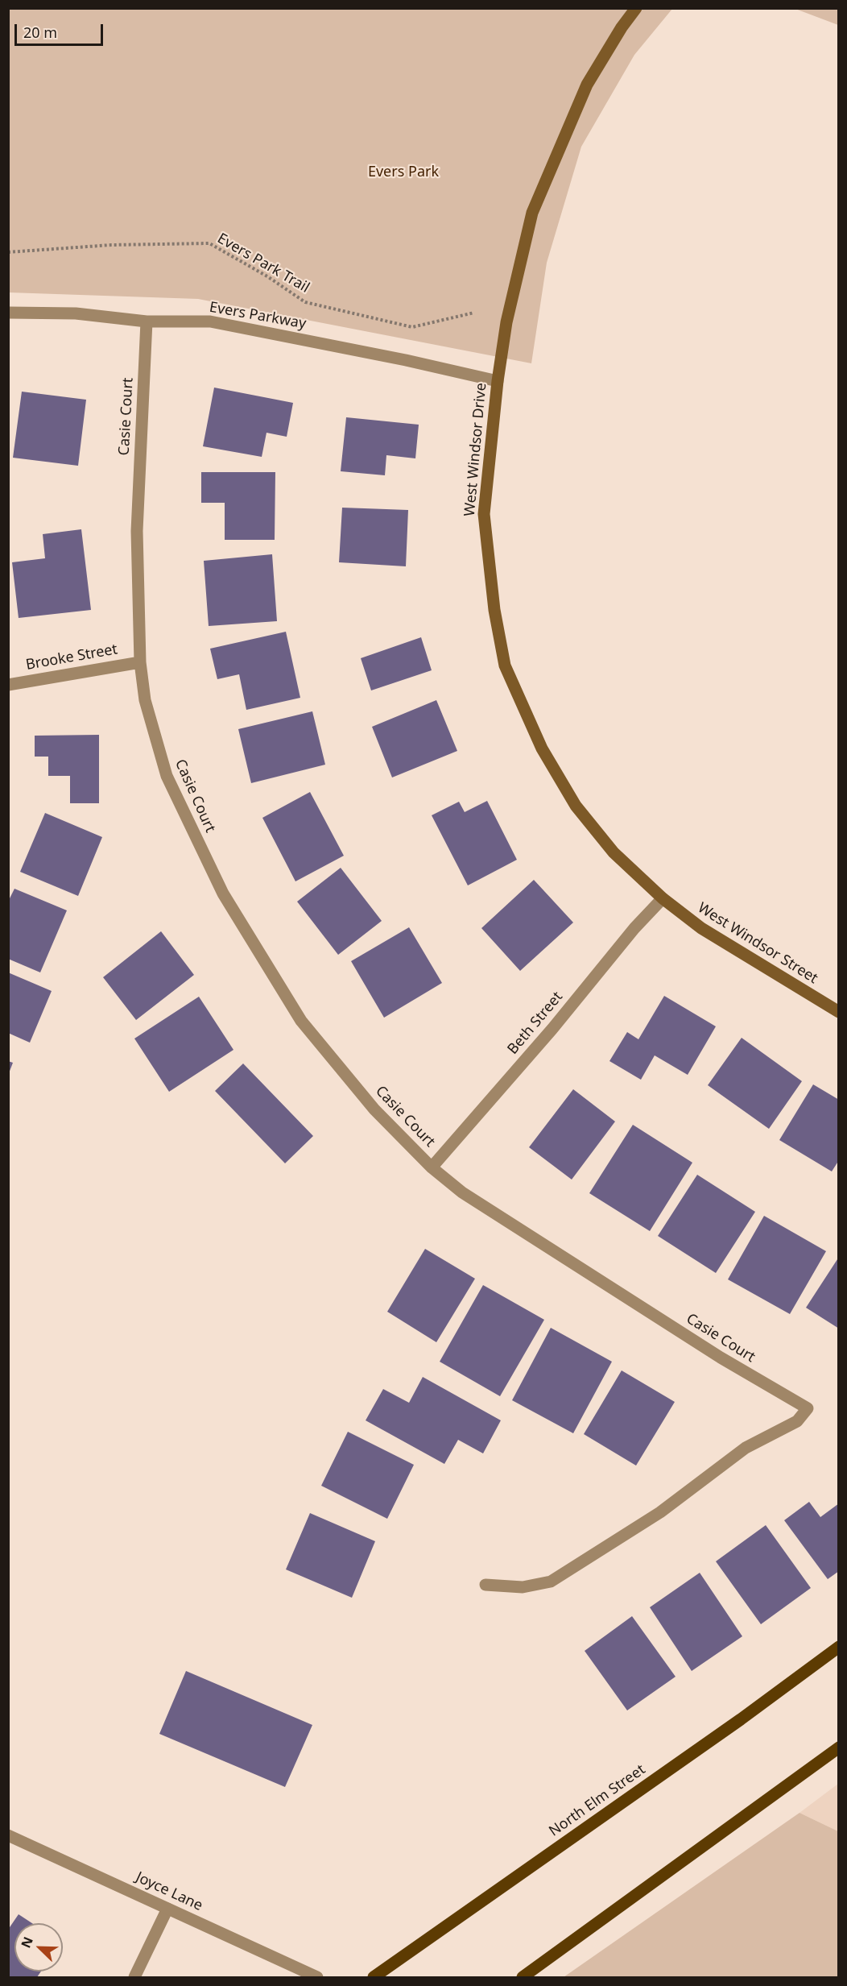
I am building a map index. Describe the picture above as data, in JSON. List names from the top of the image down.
{
  "streets": {
    "main road": ["North Elm Street"],
    "street": [
      "Evers Parkway",
      "Casie Court",
      "West Windsor Drive",
      "Brooke Street",
      "West Windsor Street",
      "Beth Street",
      "Joyce Lane"
    ],
    "path": ["Evers Park Trail"]
  },
  "crossings": [
    ["Evers Parkway", "Casie Court"],
    ["Evers Parkway", "West Windsor Drive"],
    ["Casie Court", "Brooke Street"],
    ["Casie Court", "Beth Street"],
    ["West Windsor Drive", "West Windsor Street"],
    ["West Windsor Drive", "Beth Street"],
    ["West Windsor Street", "Beth Street"]
  ],
  "parks": ["Evers Park"],
  "scale_bar": "20 m",
  "north": "top left"
}
